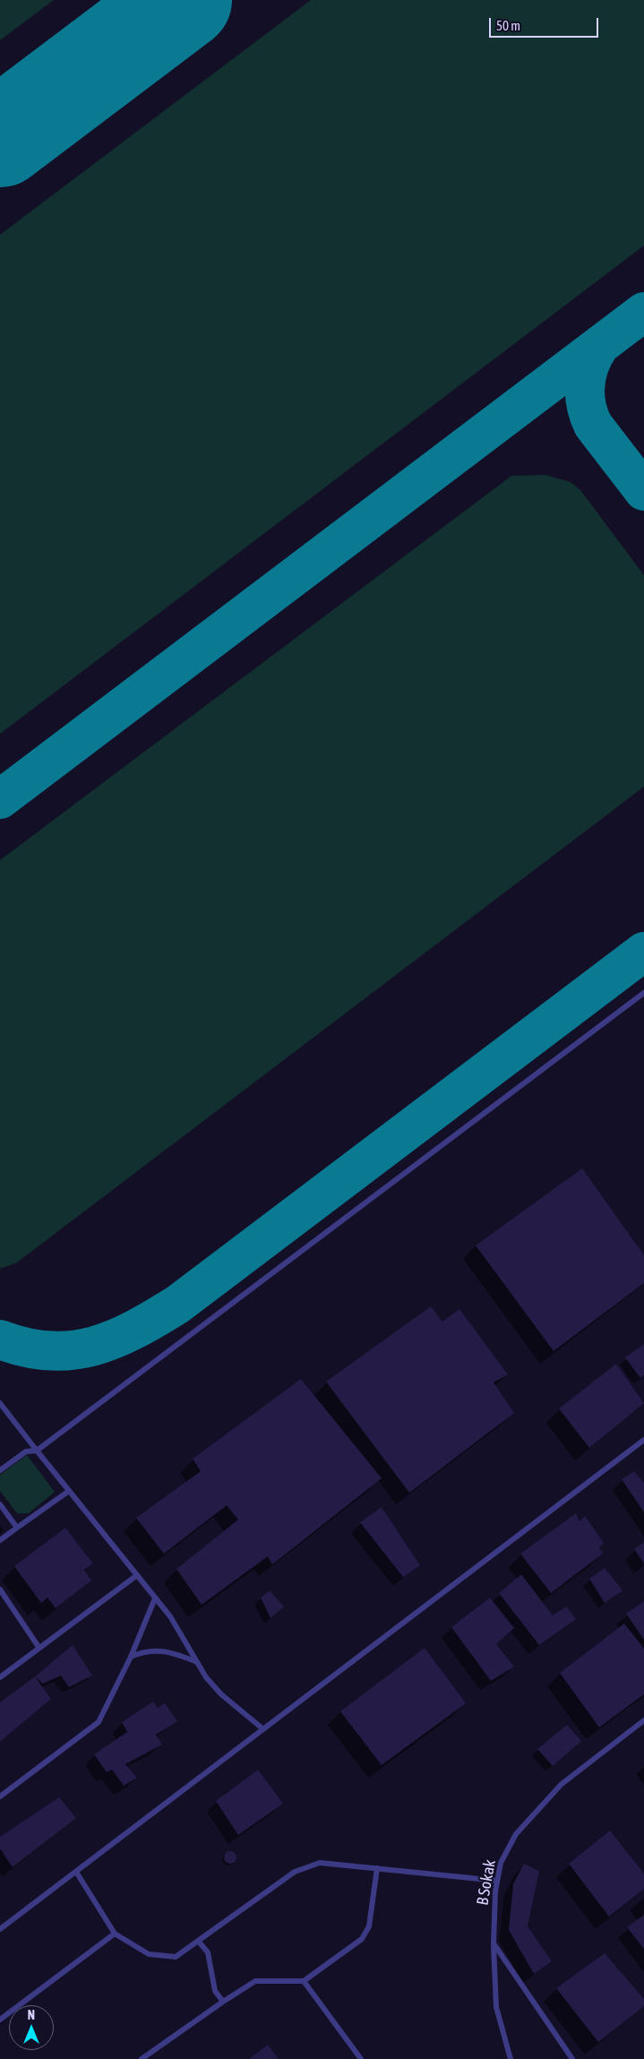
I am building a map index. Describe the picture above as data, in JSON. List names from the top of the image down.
{
  "streets": {
    "lane": ["B Sokak"]
  },
  "scale_bar": "50 m",
  "north": "top"
}
